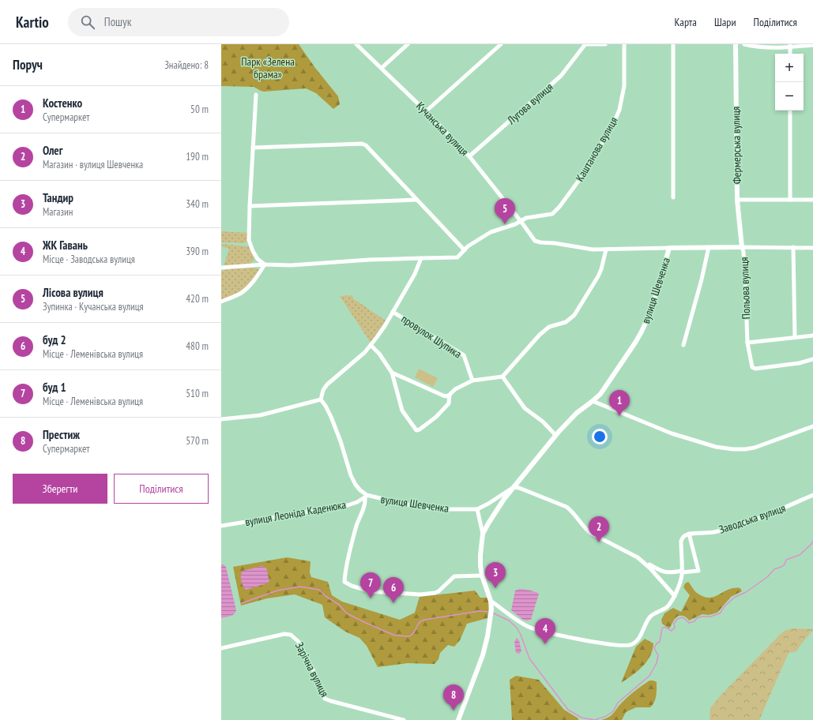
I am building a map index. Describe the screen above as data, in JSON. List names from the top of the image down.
{
  "streets": {
    "main road": ["Фермерська вулиця", "вулиця Шевченка"],
    "street": [
      "Лугова вулиця",
      "Кучанська вулиця",
      "Каштанова вулиця",
      "Польова вулиця",
      "провулок Шупика",
      "вулиця Леоніда Каденюка",
      "Заводська вулиця",
      "Зарічна вулиця"
    ]
  },
  "crossings": [
    ["Лугова вулиця", "Кучанська вулиця"],
    ["Кучанська вулиця", "Каштанова вулиця"],
    ["Кучанська вулиця", "вулиця Шевченка"],
    ["Фермерська вулиця", "Польова вулиця"],
    ["Каштанова вулиця", "вулиця Шевченка"],
    ["вулиця Шевченка", "вулиця Леоніда Каденюка"]
  ],
  "parks": ["Парк «Зелена брама»"],
  "page": {
    "header": "Kartio",
    "search": "Пошук",
    "nav": ["Карта", "Шари", "Поділитися"],
    "heading": ["Поруч", "Знайдено: 8"],
    "map_buttons": ["+", "−"],
    "list": [
      {
        "mark": "1",
        "name": "Костенко",
        "note": "Супермаркет",
        "value": "50 m"
      },
      {
        "mark": "2",
        "name": "Олег",
        "note": "Магазин · вулиця Шевченка",
        "value": "190 m"
      },
      {
        "mark": "3",
        "name": "Тандир",
        "note": "Магазин",
        "value": "340 m"
      },
      {
        "mark": "4",
        "name": "ЖК Гавань",
        "note": "Місце · Заводська вулиця",
        "value": "390 m"
      },
      {
        "mark": "5",
        "name": "Лісова вулиця",
        "note": "Зупинка · Кучанська вулиця",
        "value": "420 m"
      },
      {
        "mark": "6",
        "name": "буд 2",
        "note": "Місце · Леменівська вулиця",
        "value": "480 m"
      },
      {
        "mark": "7",
        "name": "буд 1",
        "note": "Місце · Леменівська вулиця",
        "value": "510 m"
      },
      {
        "mark": "8",
        "name": "Престиж",
        "note": "Супермаркет",
        "value": "570 m"
      }
    ],
    "pins": [
      "5",
      "1",
      "2",
      "3",
      "7",
      "6",
      "4",
      "8"
    ],
    "buttons": ["Зберегти", "Поділитися"]
  }
}
